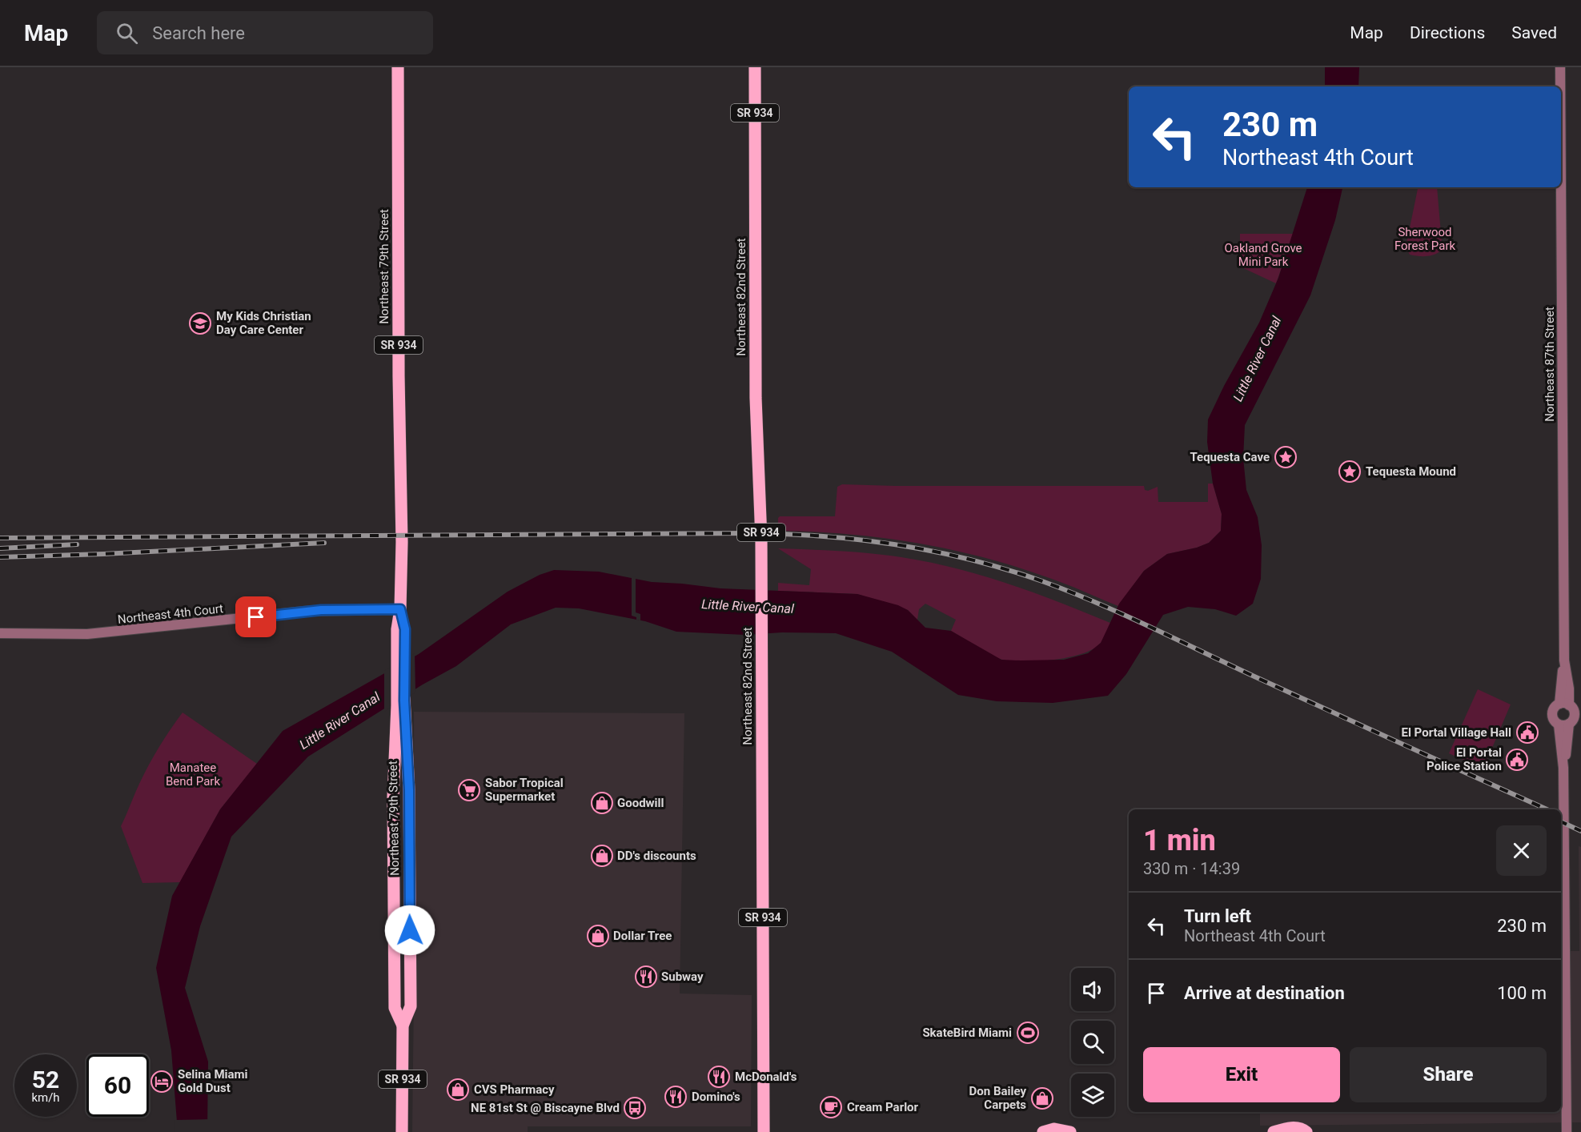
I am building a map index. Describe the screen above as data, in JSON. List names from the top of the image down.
{
  "streets": {
    "main road": ["SR 934", "Northeast 79th Street", "Northeast 82nd Street"],
    "street": ["Northeast 87th Street", "Northeast 4th Court"]
  },
  "crossings": [
    ["Northeast 79th Street", "Northeast 4th Court"]
  ],
  "water": ["Little River Canal"],
  "parks": ["Sherwood Forest Park", "Oakland Grove Mini Park", "Manatee Bend Park"],
  "places": {
    "school or university": ["My Kids Christian Day Care Center"],
    "place": ["Tequesta Cave", "Tequesta Mound"],
    "public building": ["El Portal Village Hall", "El Portal Police Station"],
    "supermarket": ["Sabor Tropical Supermarket"],
    "shop": [
      "Goodwill",
      "DD's discounts",
      "Dollar Tree",
      "CVS Pharmacy",
      "Don Bailey Carpets"
    ],
    "restaurant": ["Subway", "McDonald's", "Domino's"],
    "sports": ["SkateBird Miami"],
    "hotel": ["Selina Miami Gold Dust"],
    "cafe": ["Cream Parlor"],
    "bus stop": ["NE 81st St @ Biscayne Blvd"]
  },
  "page": {
    "header": "Map",
    "search": "Search here",
    "nav": ["Map", "Directions", "Saved"],
    "turn": ["230 m", "Northeast 4th Court"],
    "heading": ["1 min", "330 m · 14:39"],
    "list": [
      {
        "name": "Turn left",
        "note": "Northeast 4th Court",
        "value": "230 m"
      },
      {
        "name": "Arrive at destination",
        "value": "100 m"
      }
    ],
    "buttons": ["Exit", "Share"],
    "speed": "52 km/h",
    "limit": "60"
  }
}
